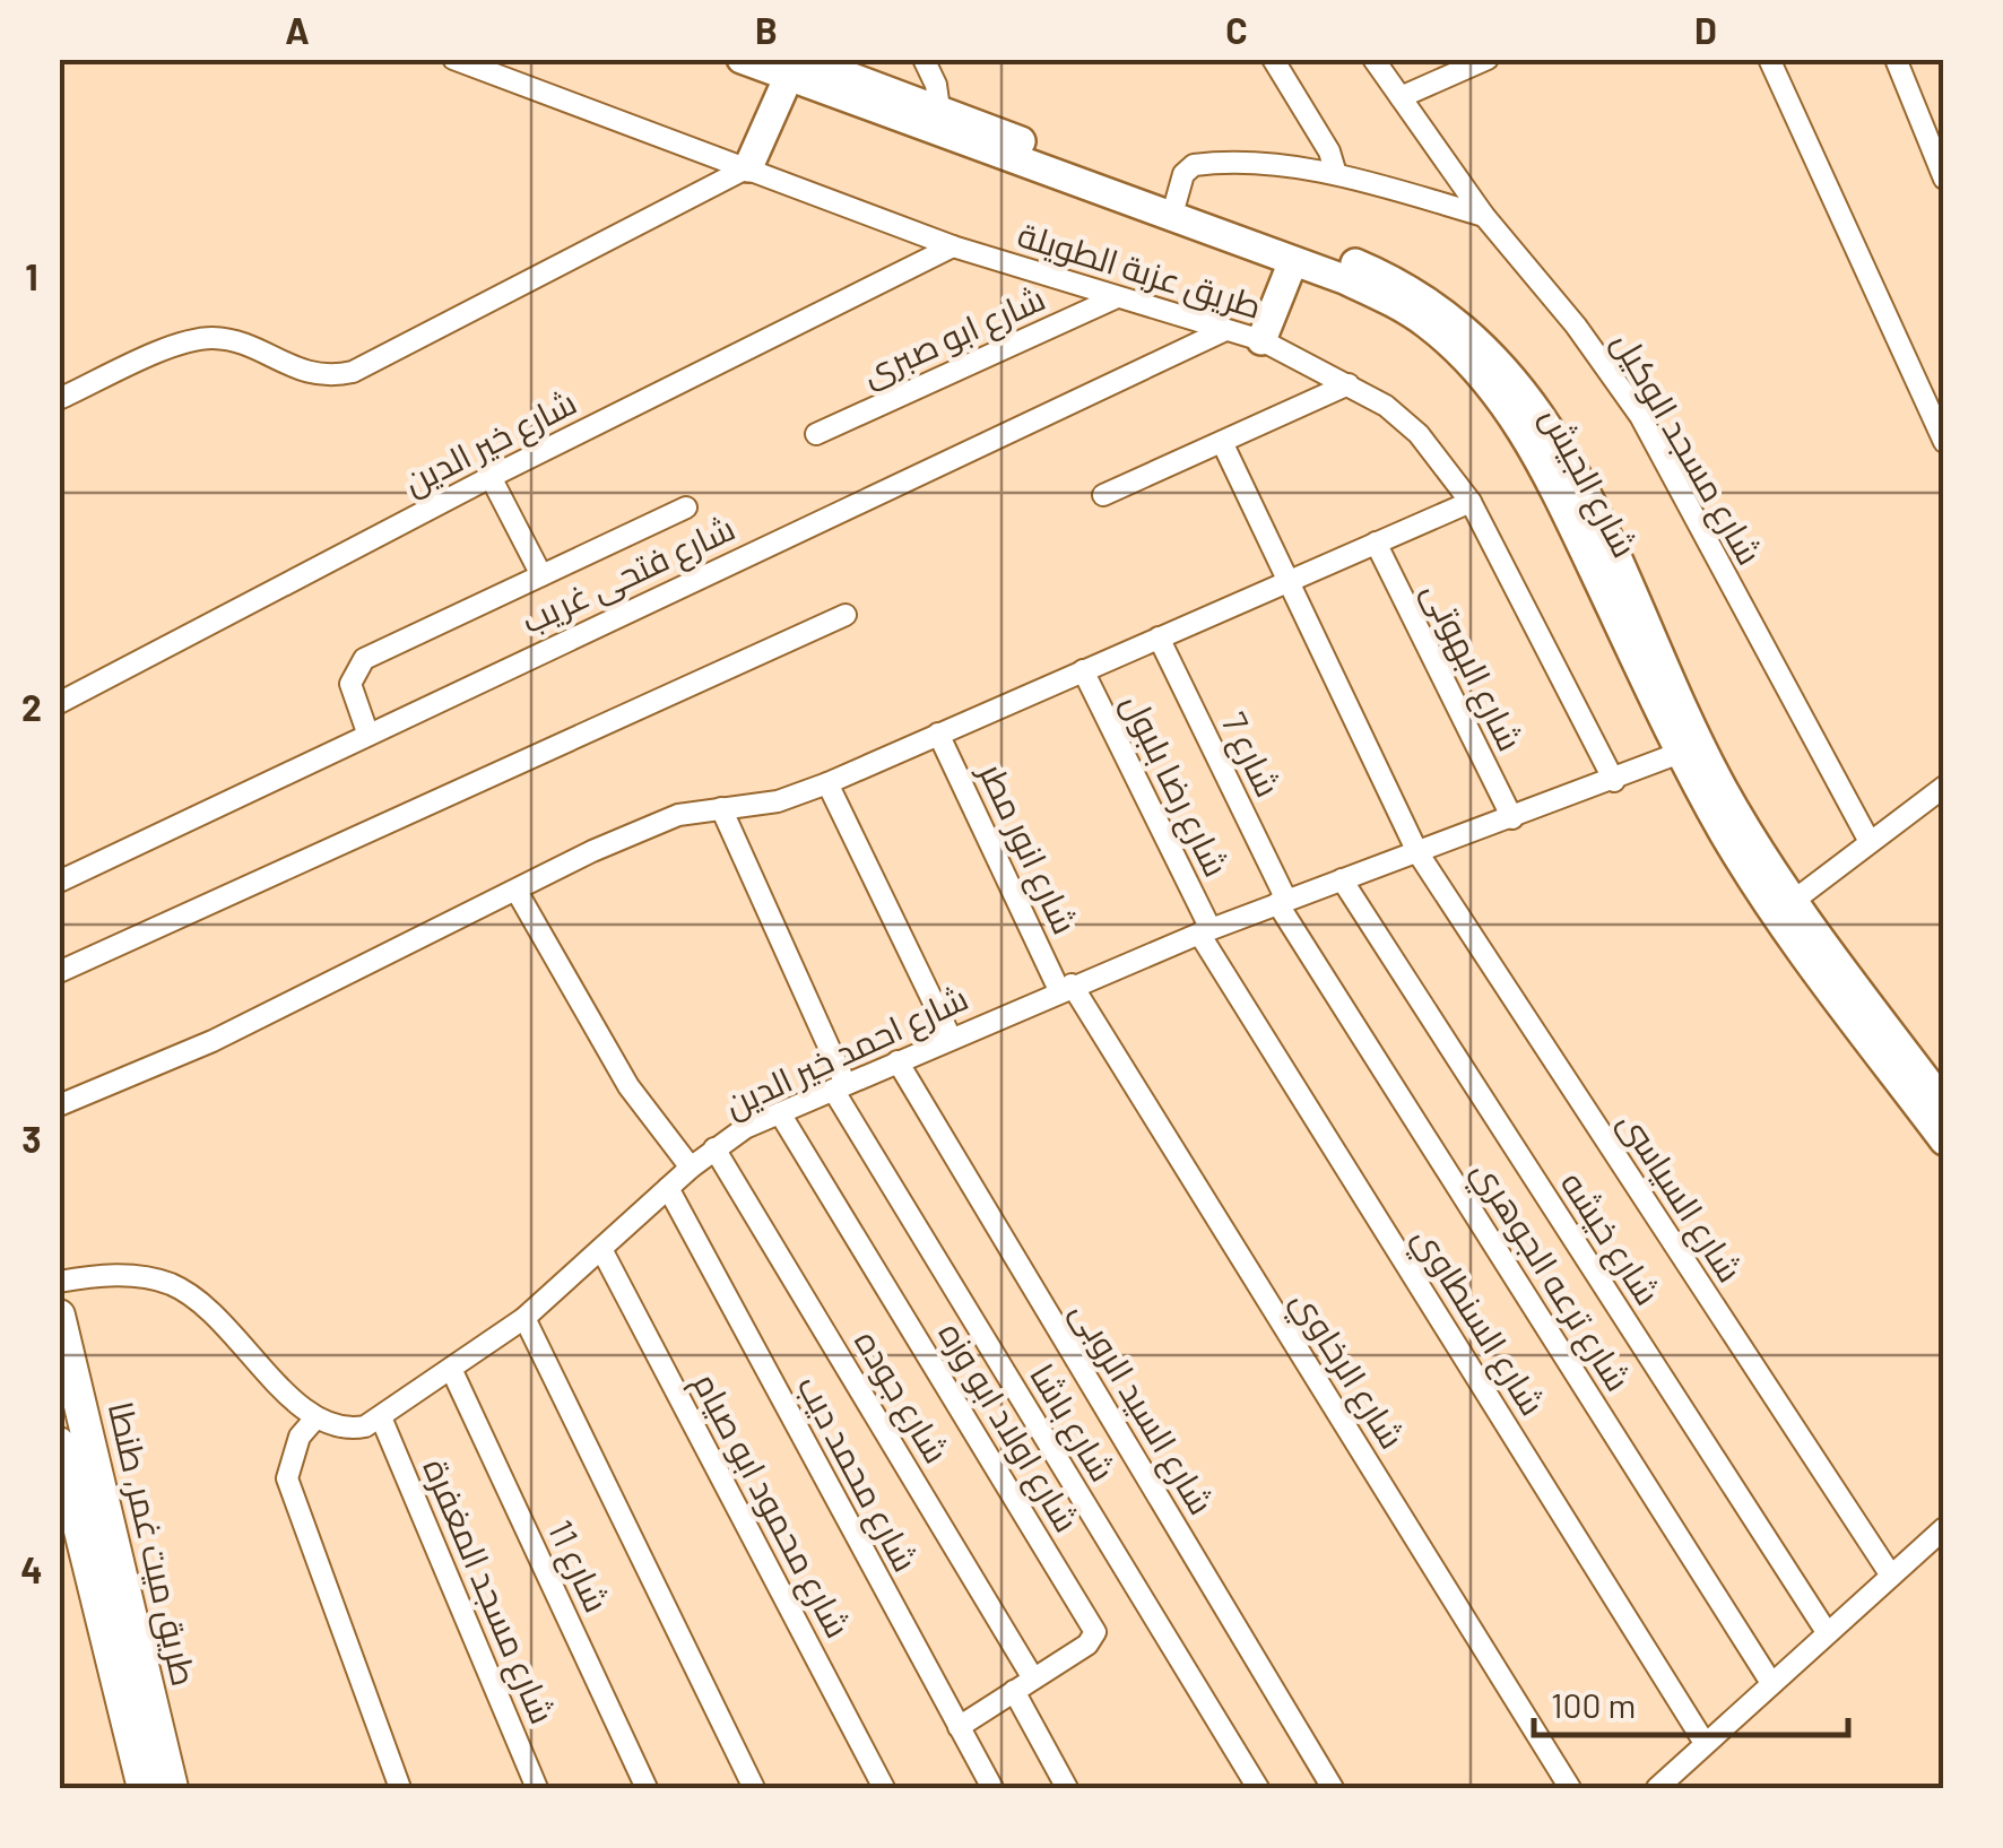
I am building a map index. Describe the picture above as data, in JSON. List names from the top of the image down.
{
  "streets": {
    "main road": ["شارع الجيش", "طريق ميت غمر, طنطا"],
    "street": [
      "طريق عزبة الطويلة",
      "شارع ابو صبرى",
      "شارع خير الدين",
      "شارع مسجد الوكيل",
      "شارع فتحى غريب",
      "شارع البهوتى",
      "شارع 7",
      "شارع رضا بلبول",
      "شارع انور مطر",
      "شارع احمد خير الدين",
      "شارع السياسى",
      "شارع خيشه",
      "شارع ترعه الجوهري",
      "شارع السنطاوي",
      "شارع الرخاوي",
      "شارع جوده",
      "شارع السيد الروبى",
      "شارع باشا",
      "شارع اولاد ابو وزه",
      "شارع محمد ديب",
      "شارع محمود ابو صيام",
      "شارع 11",
      "شارع مسجد المغفرة"
    ]
  },
  "crossings": [
    ["طريق عزبة الطويلة", "شارع ابو صبرى"],
    ["طريق عزبة الطويلة", "شارع خير الدين"],
    ["طريق عزبة الطويلة", "شارع فتحى غريب"],
    ["طريق عزبة الطويلة", "شارع احمد خير الدين"],
    ["شارع الجيش", "شارع احمد خير الدين"],
    ["شارع البهوتى", "شارع احمد خير الدين"],
    ["شارع 7", "شارع احمد خير الدين"],
    ["شارع 7", "شارع ترعه الجوهري"],
    ["شارع رضا بلبول", "شارع احمد خير الدين"],
    ["شارع رضا بلبول", "شارع السنطاوي"],
    ["شارع انور مطر", "شارع احمد خير الدين"],
    ["شارع انور مطر", "شارع الرخاوي"],
    ["شارع احمد خير الدين", "شارع السياسى"],
    ["شارع احمد خير الدين", "شارع خيشه"],
    ["شارع احمد خير الدين", "شارع ترعه الجوهري"],
    ["شارع احمد خير الدين", "شارع السنطاوي"],
    ["شارع احمد خير الدين", "شارع الرخاوي"],
    ["شارع احمد خير الدين", "شارع جوده"],
    ["شارع احمد خير الدين", "شارع السيد الروبى"],
    ["شارع احمد خير الدين", "شارع باشا"],
    ["شارع احمد خير الدين", "شارع اولاد ابو وزه"],
    ["شارع احمد خير الدين", "شارع محمد ديب"],
    ["شارع احمد خير الدين", "شارع محمود ابو صيام"],
    ["شارع احمد خير الدين", "شارع 11"],
    ["شارع احمد خير الدين", "شارع مسجد المغفرة"],
    ["شارع جوده", "شارع اولاد ابو وزه"],
    ["شارع اولاد ابو وزه", "شارع محمد ديب"]
  ],
  "scale_bar": "100 m",
  "grid": {
    "columns": [
      "A",
      "B",
      "C",
      "D"
    ],
    "rows": [
      "1",
      "2",
      "3",
      "4"
    ]
  }
}
